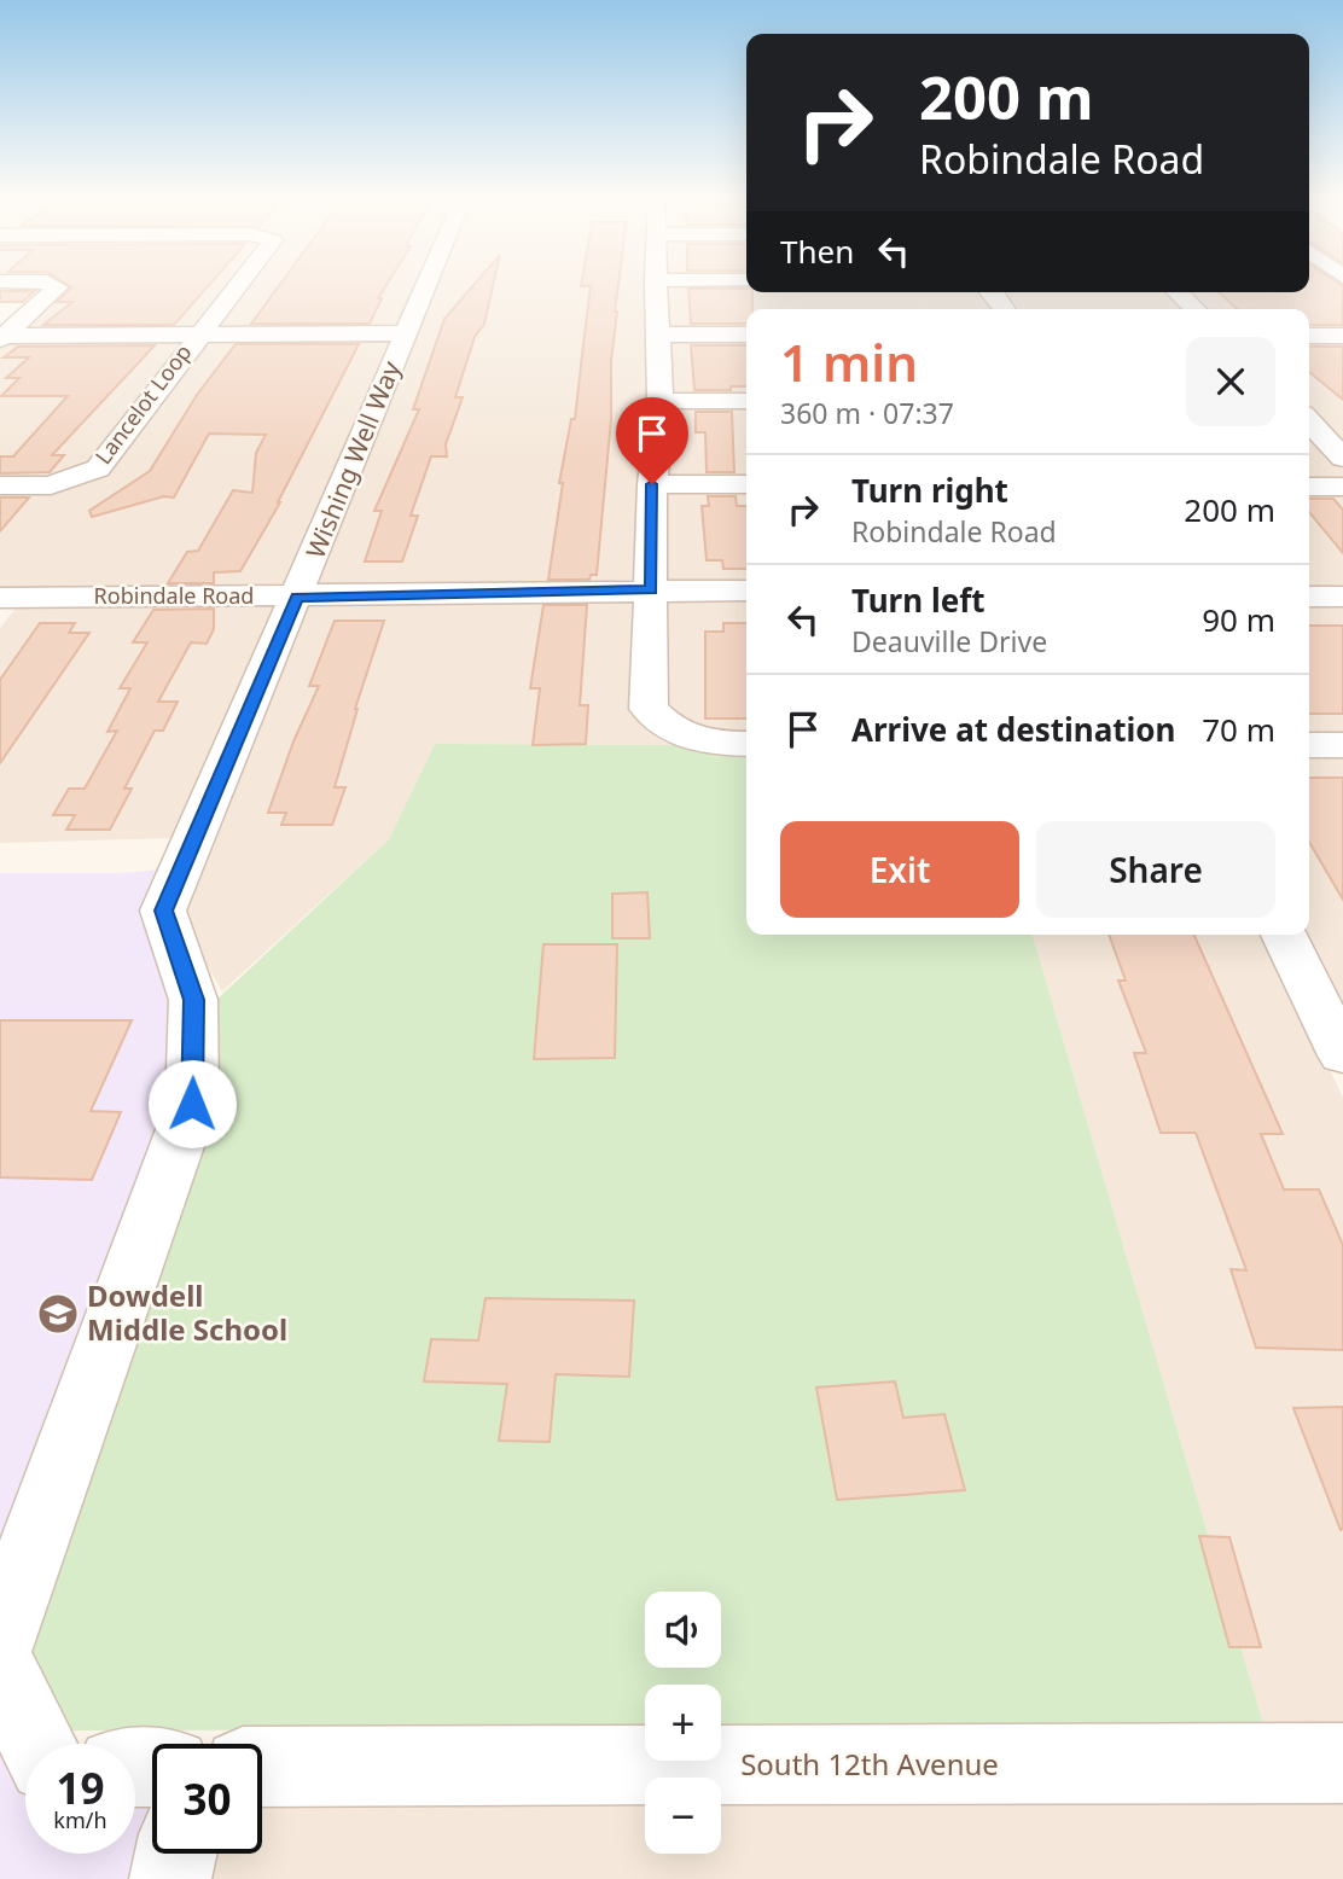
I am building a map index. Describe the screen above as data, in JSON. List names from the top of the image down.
{
  "streets": {
    "street": [
      "Lancelot Loop",
      "Wishing Well Way",
      "Robindale Road",
      "South 12th Avenue"
    ]
  },
  "crossings": [
    ["Wishing Well Way", "Robindale Road"]
  ],
  "places": {
    "school or university": ["Dowdell Middle School"]
  },
  "page": {
    "turn": ["200 m", "Robindale Road"],
    "then": "Then",
    "heading": ["1 min", "360 m · 07:37"],
    "list": [
      {
        "name": "Turn right",
        "note": "Robindale Road",
        "value": "200 m"
      },
      {
        "name": "Turn left",
        "note": "Deauville Drive",
        "value": "90 m"
      },
      {
        "name": "Arrive at destination",
        "value": "70 m"
      }
    ],
    "buttons": ["Exit", "Share"],
    "map_buttons": ["+", "−"],
    "speed": "19 km/h",
    "limit": "30"
  }
}
